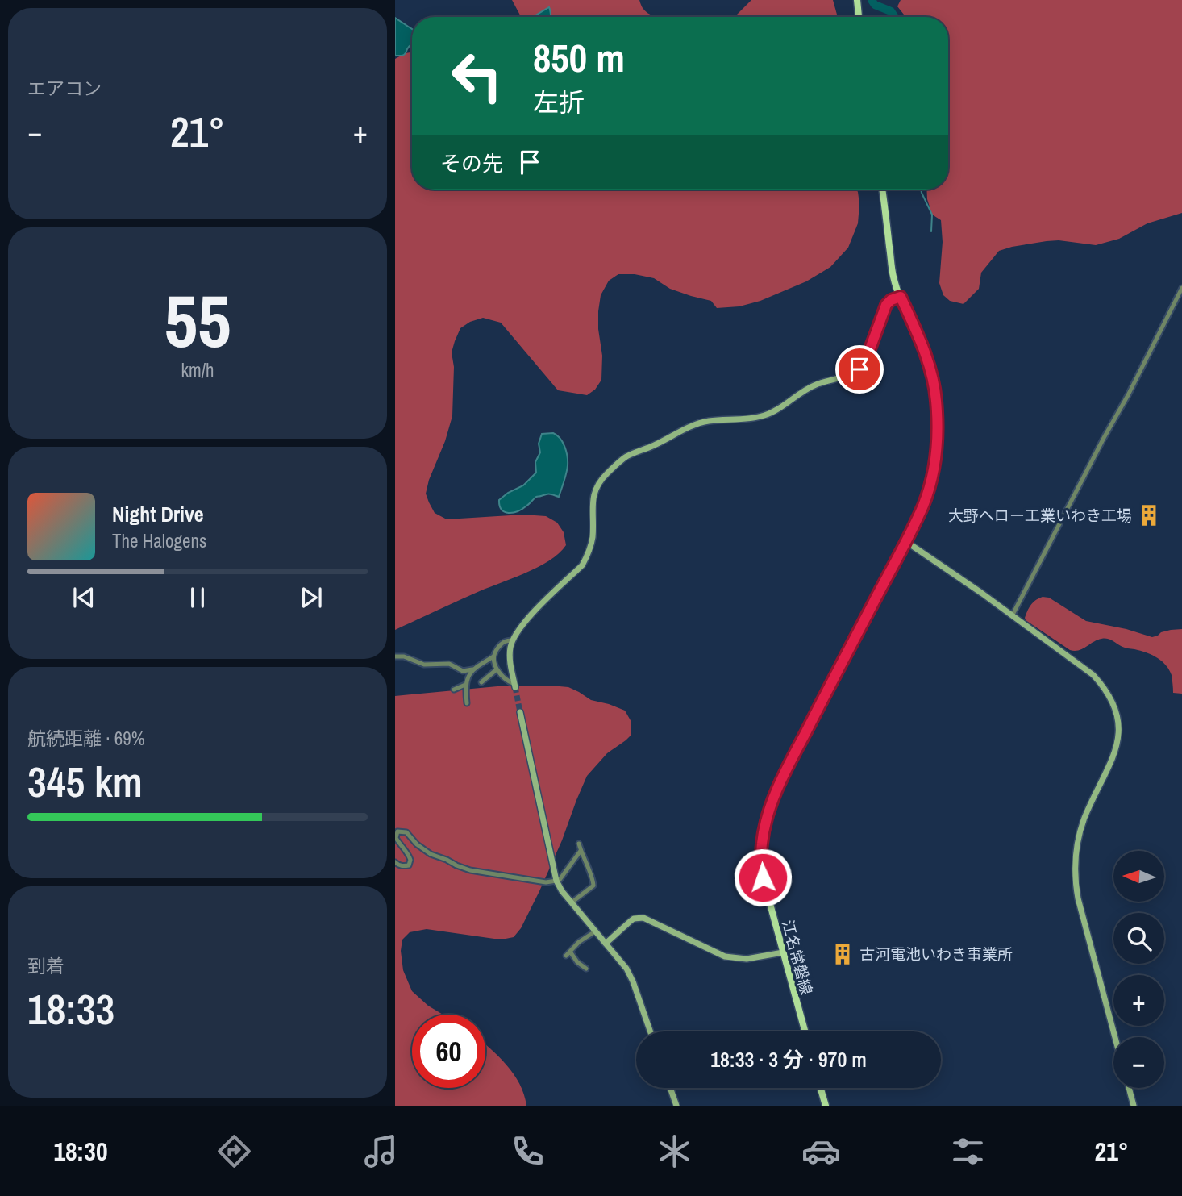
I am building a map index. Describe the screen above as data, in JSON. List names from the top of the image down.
{
  "streets": {
    "main road": ["江名常磐線"]
  },
  "places": {
    "building": ["大野ヘロー工業いわき工場", "古河電池いわき事業所"]
  },
  "north": "left",
  "page": {
    "tile": [
      "エアコン",
      ["55", "km/h"],
      ["航続距離 · 69%", "345 km"],
      ["到着", "18:33"]
    ],
    "turn": ["850 m", "左折"],
    "heat": ["−", "21°", "+"],
    "then": "その先",
    "song": ["Night Drive", "The Halogens"],
    "map_buttons": ["+", "−"],
    "limit": "60",
    "trip": "18:33 · 3 分 · 970 m",
    "tabs": ["18:30", "21°"]
  }
}
